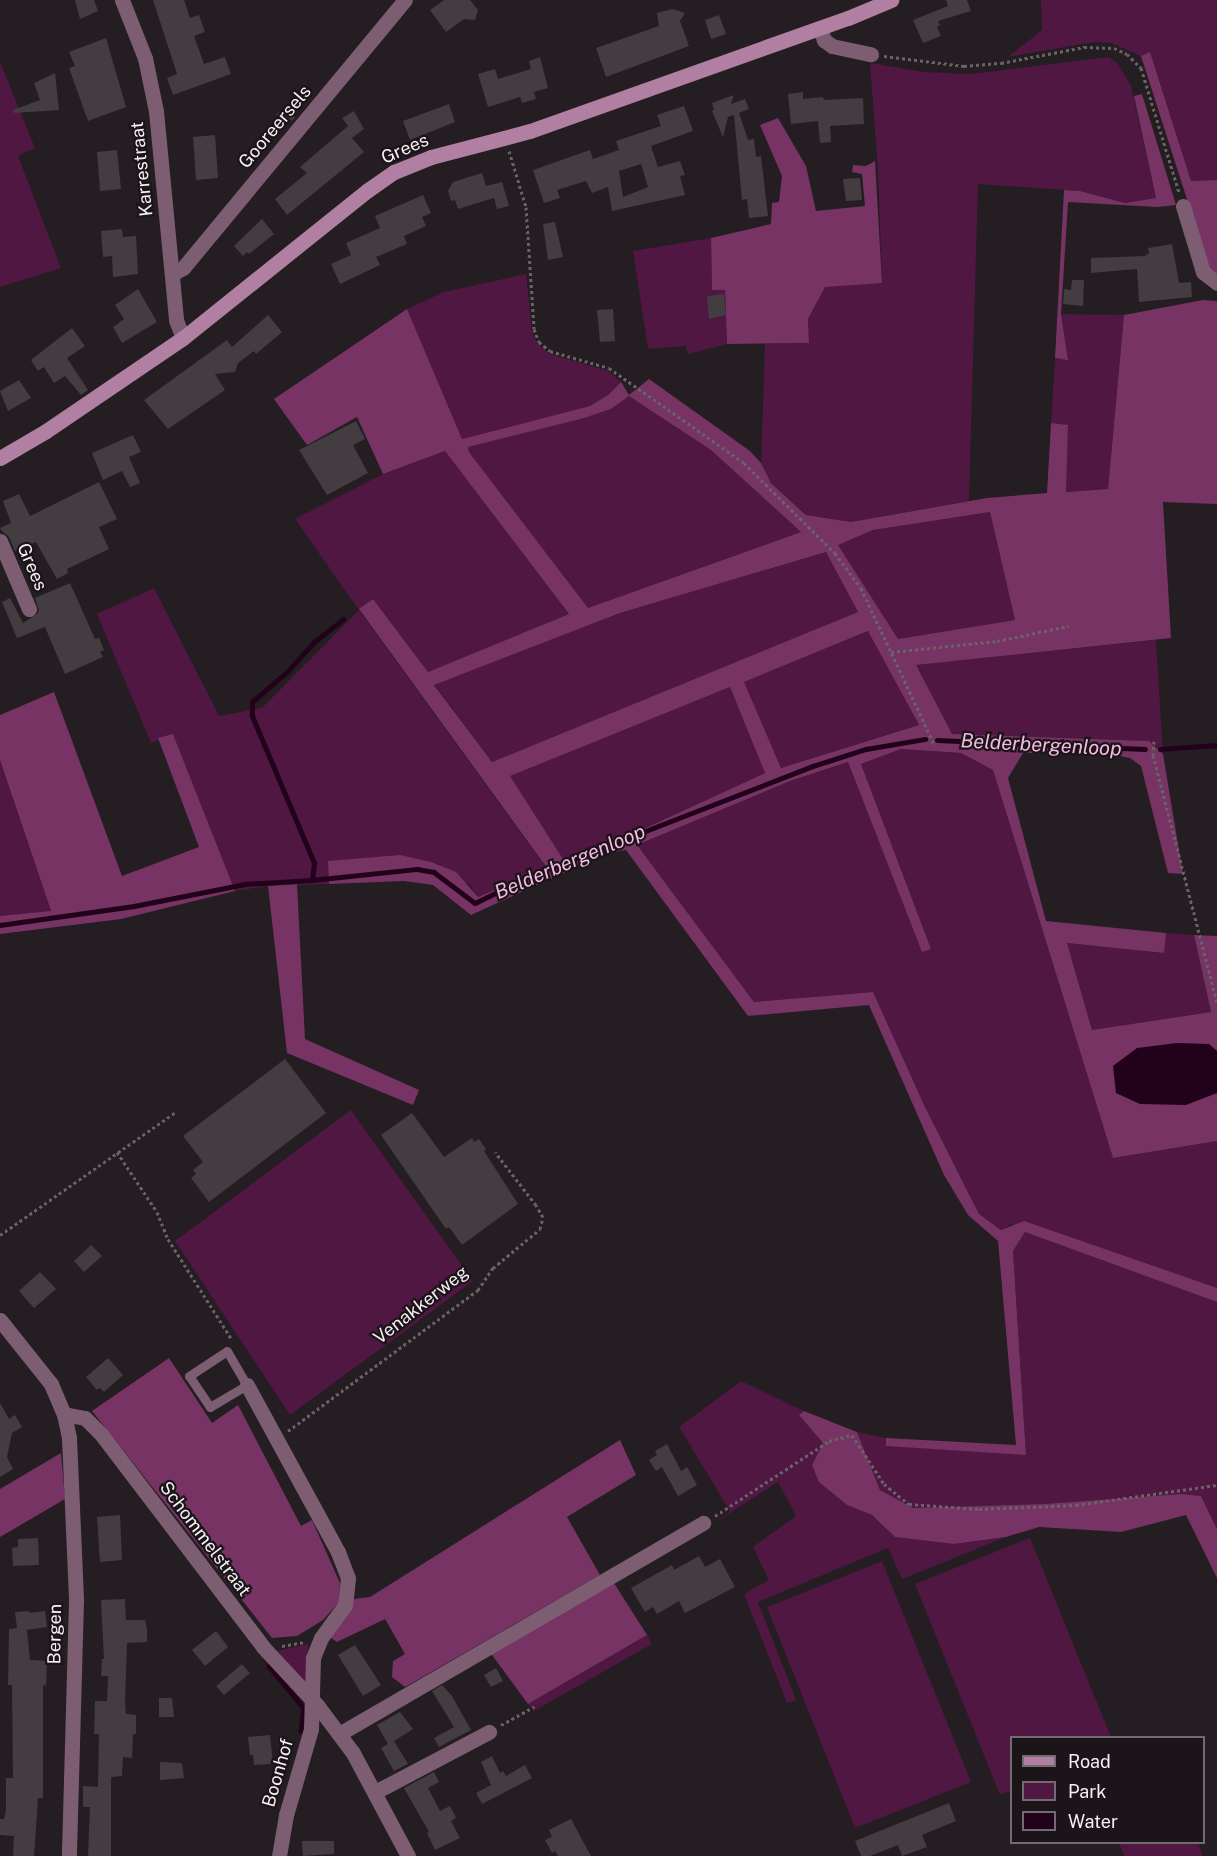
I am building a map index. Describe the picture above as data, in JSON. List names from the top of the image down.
{
  "streets": {
    "street": [
      "Gooreersels",
      "Grees",
      "Karrestraat",
      "Schommelstraat",
      "Bergen",
      "Boonhof"
    ],
    "path": ["Venakkerweg"]
  },
  "crossings": [
    ["Gooreersels", "Karrestraat"],
    ["Grees", "Karrestraat"],
    ["Schommelstraat", "Bergen"],
    ["Schommelstraat", "Boonhof"]
  ],
  "water": ["Belderbergenloop"],
  "legend": ["Road", "Park", "Water"]
}
